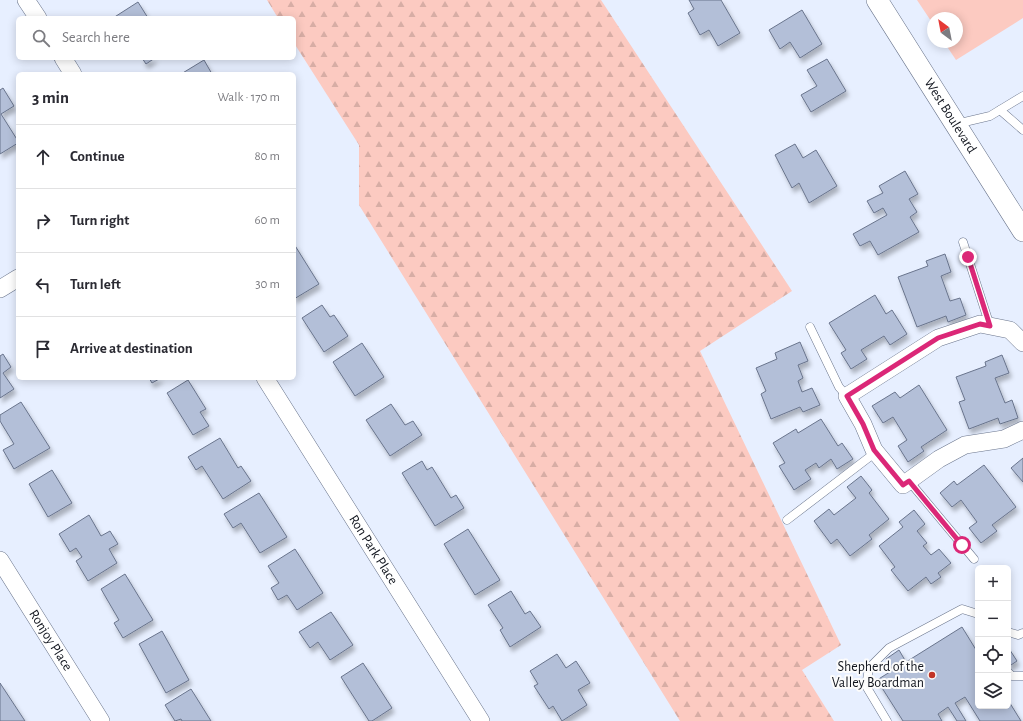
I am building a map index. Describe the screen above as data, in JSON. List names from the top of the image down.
{
  "streets": {
    "street": ["West Boulevard", "Ron Park Place", "Ronjoy Place"]
  },
  "places": ["Shepherd of the Valley Boardman"],
  "north": "top left",
  "page": {
    "search": "Search here",
    "heading": ["3 min", "Walk · 170 m"],
    "list": [
      ["Continue", "80 m"],
      ["Turn right", "60 m"],
      ["Turn left", "30 m"],
      "Arrive at destination"
    ],
    "map_buttons": ["+", "−"]
  }
}
